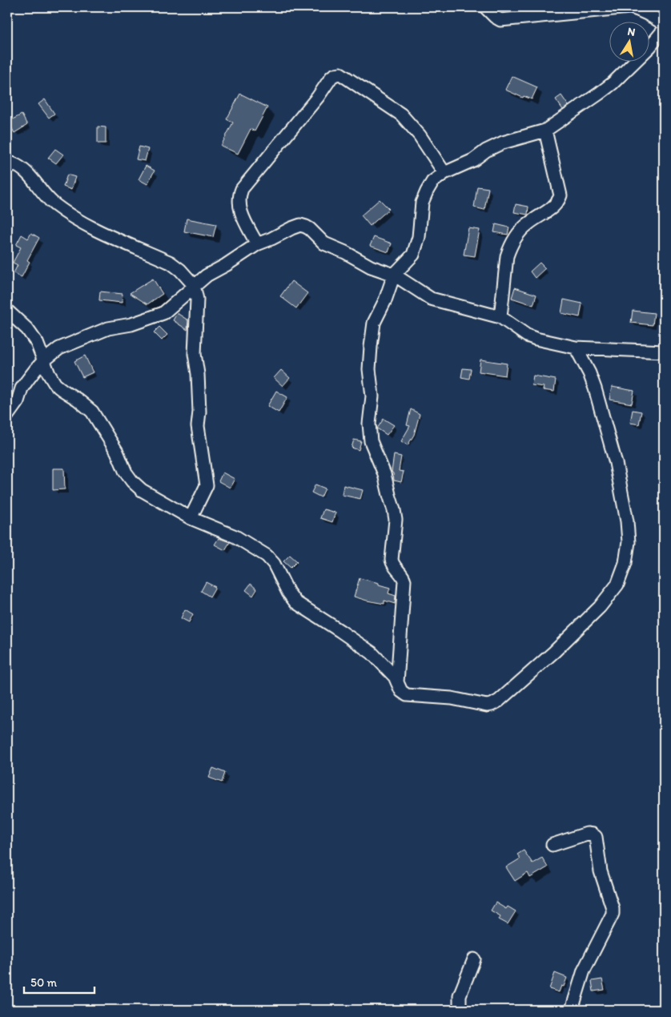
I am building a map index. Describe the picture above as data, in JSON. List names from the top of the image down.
{
  "scale_bar": "50 m",
  "north": "top"
}
